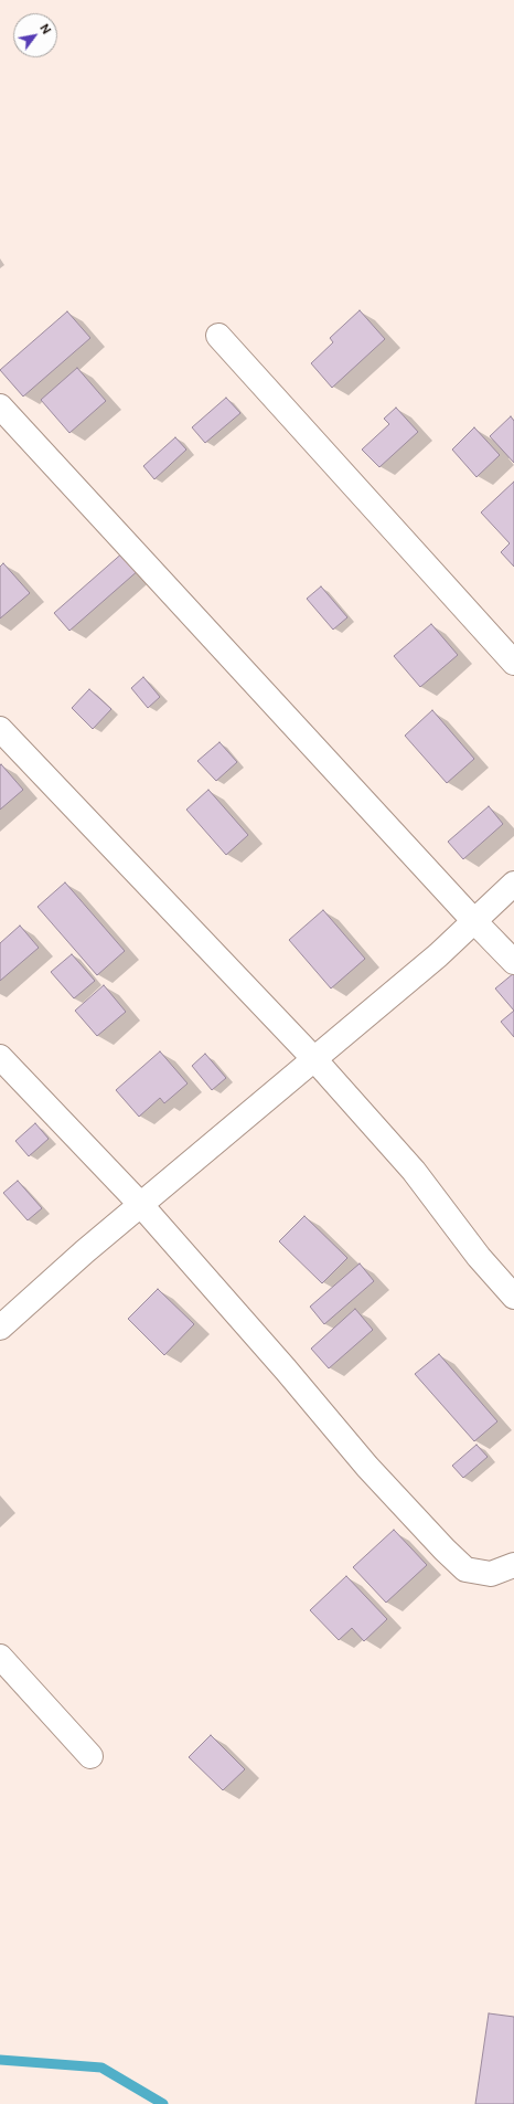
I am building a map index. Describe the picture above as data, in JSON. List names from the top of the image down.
{
  "north": "top right"
}
